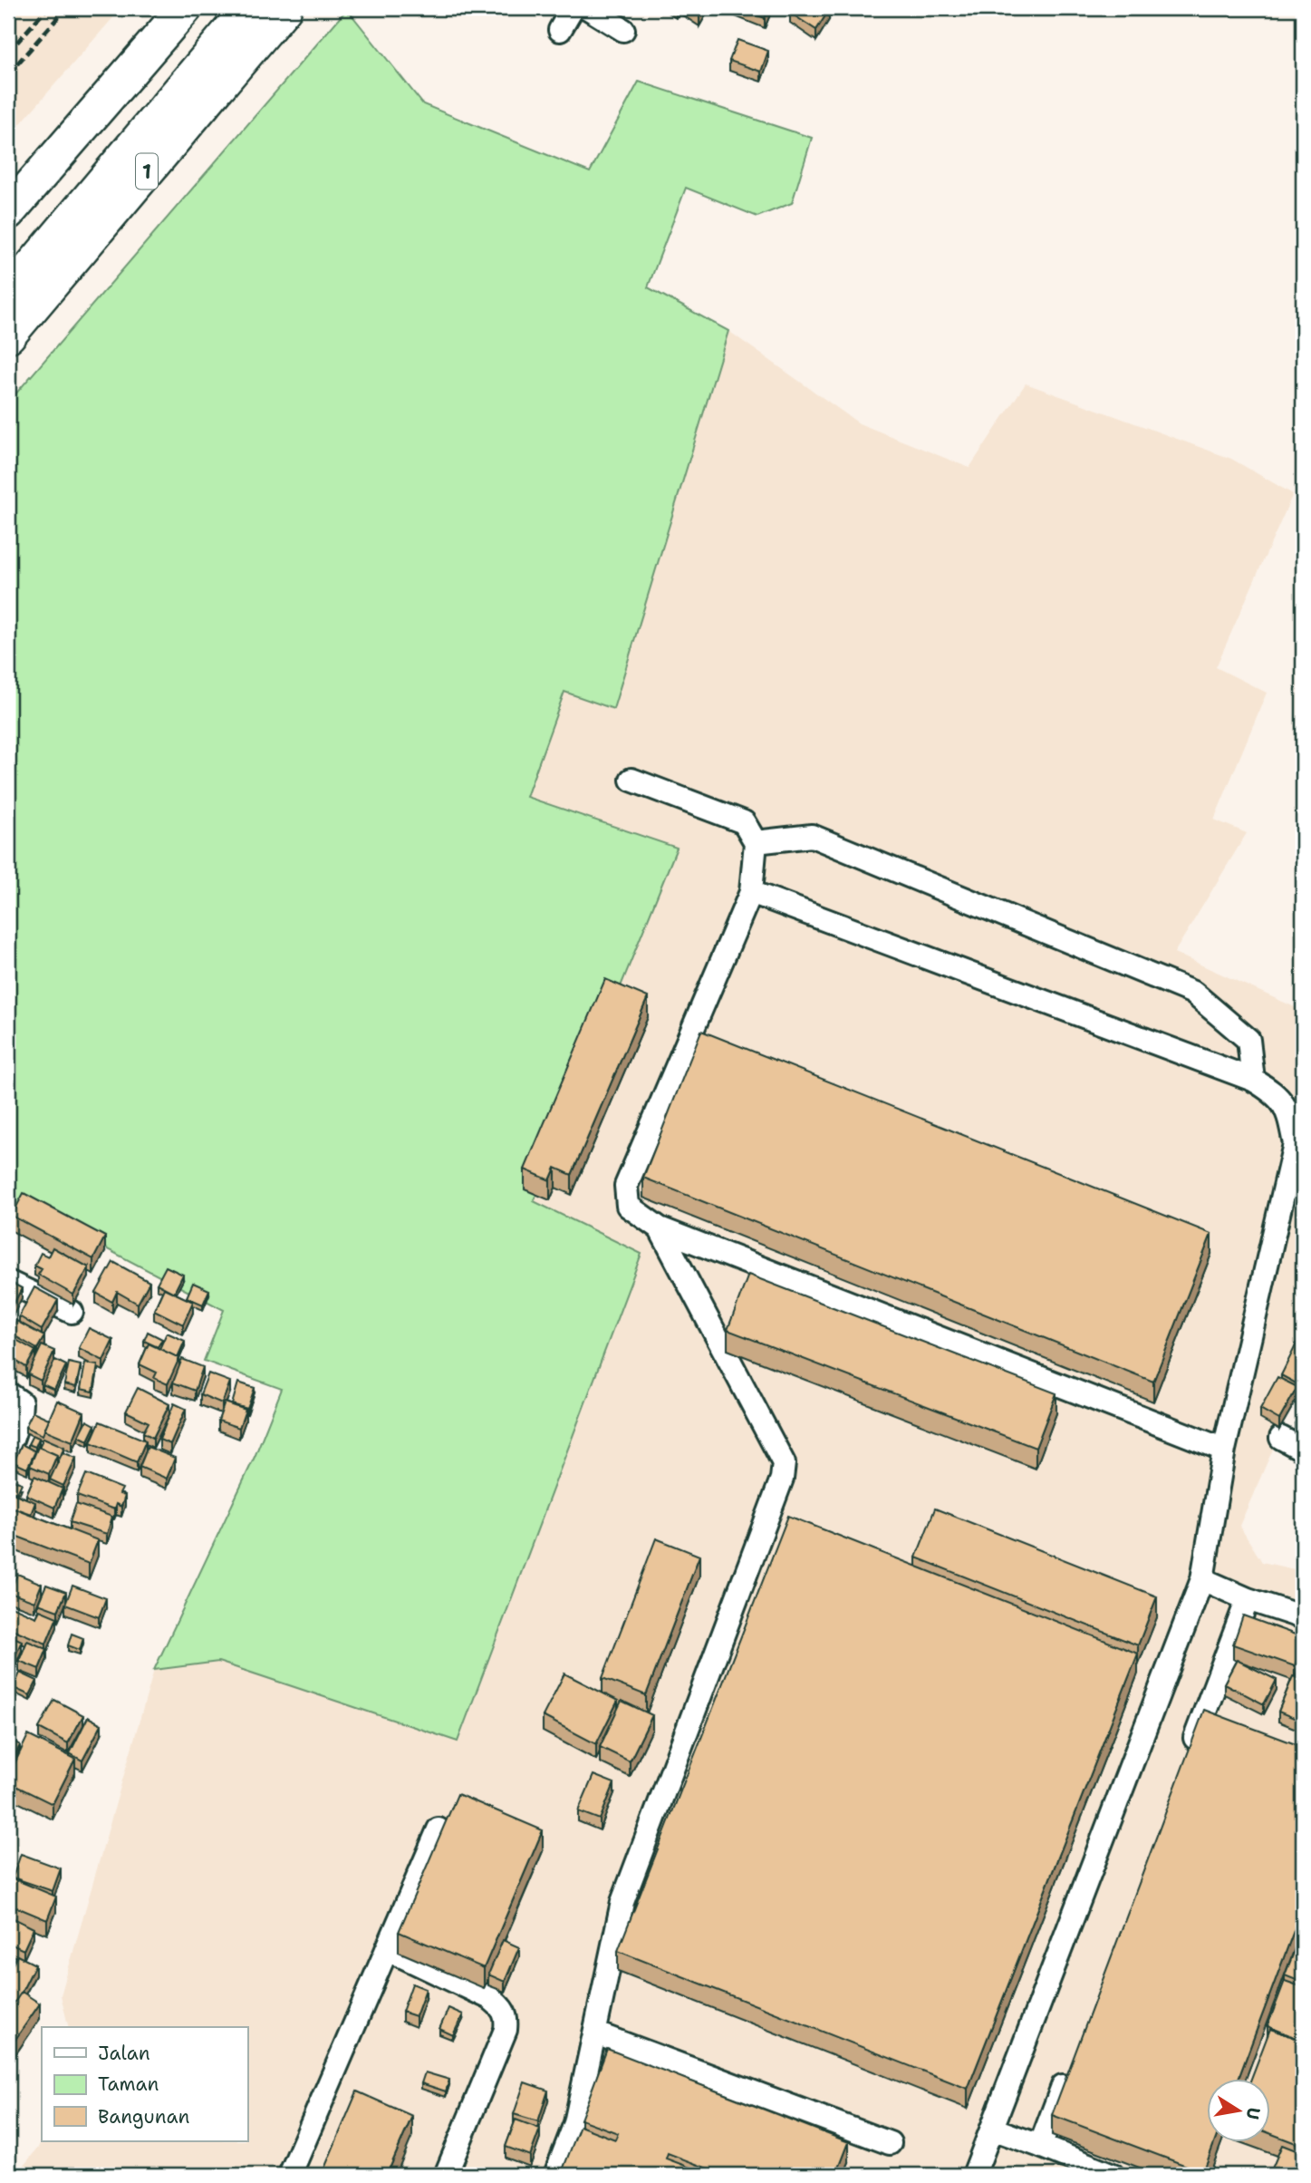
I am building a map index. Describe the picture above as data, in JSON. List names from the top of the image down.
{
  "streets": {
    "highway": ["1"]
  },
  "legend": ["Jalan", "Taman", "Bangunan"],
  "north": "right"
}
